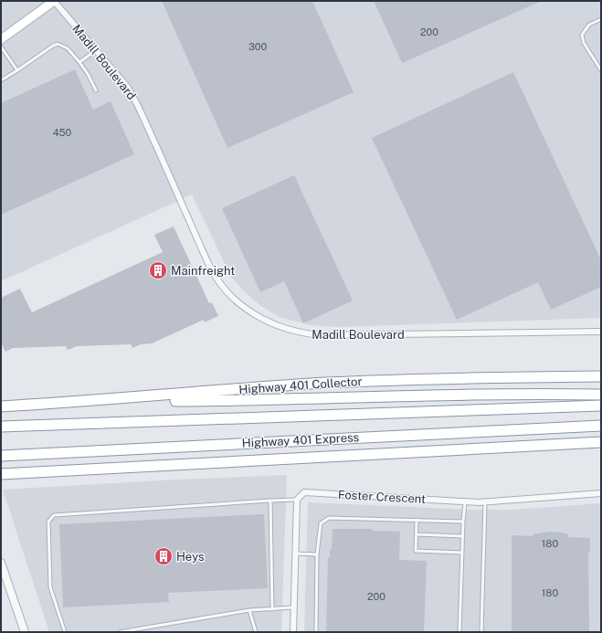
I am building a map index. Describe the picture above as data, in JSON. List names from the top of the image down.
{
  "streets": {
    "highway": ["Highway 401 Collector", "Highway 401 Express"],
    "street": ["Madill Boulevard", "Foster Crescent"]
  },
  "places": {
    "building": ["Mainfreight", "Heys"]
  },
  "house_numbers": [
    "200",
    "300",
    "450",
    "180",
    "180",
    "200"
  ]
}
